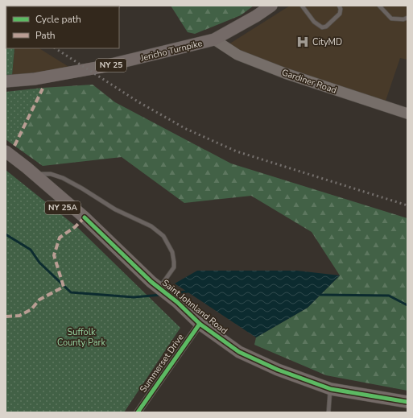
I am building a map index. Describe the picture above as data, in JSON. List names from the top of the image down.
{
  "streets": {
    "main road": [
      "Jericho Turnpike",
      "NY 25",
      "Gardiner Road",
      "NY 25A",
      "Saint Johnland Road"
    ],
    "street": ["Summerset Drive"]
  },
  "crossings": [
    ["Jericho Turnpike", "Gardiner Road"],
    ["Saint Johnland Road", "Summerset Drive"]
  ],
  "parks": ["Suffolk County Park"],
  "places": {
    "hospital": ["CityMD"]
  },
  "legend": ["Cycle path", "Path"]
}
